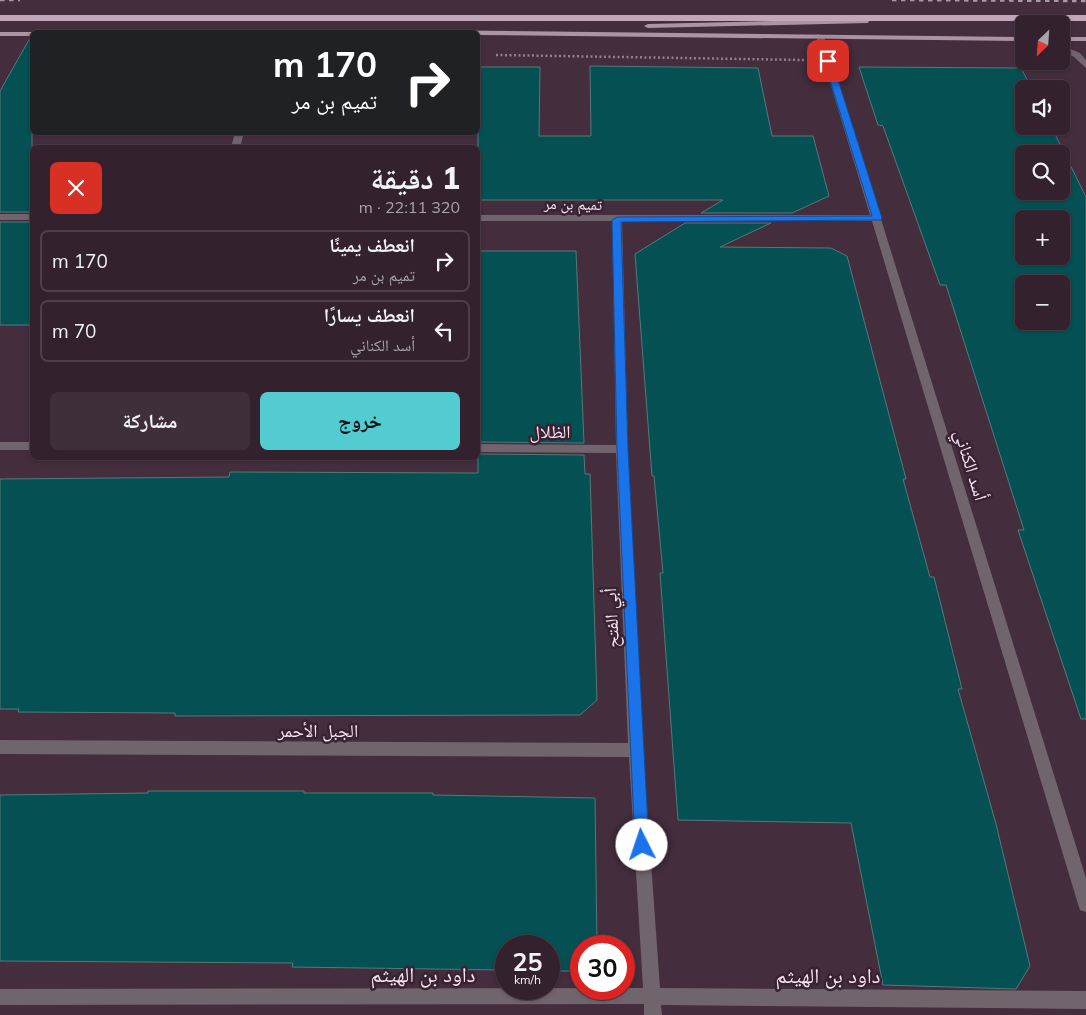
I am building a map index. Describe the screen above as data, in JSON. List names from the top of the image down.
{
  "streets": {
    "street": [
      "تميم بن مر",
      "الظلال",
      "أسد الكناني",
      "أبي الفتح",
      "الجبل الأحمر",
      "داود بن الهيثم"
    ]
  },
  "crossings": [
    ["تميم بن مر", "أسد الكناني"],
    ["تميم بن مر", "أبي الفتح"],
    ["الظلال", "أبي الفتح"],
    ["أبي الفتح", "الجبل الأحمر"],
    ["أبي الفتح", "داود بن الهيثم"]
  ],
  "north": "bottom left",
  "page": {
    "map_buttons": ["+", "−"],
    "turn": ["170 m", "تميم بن مر"],
    "heading": ["1 دقيقة", "320 m · 22:11"],
    "list": [
      {
        "name": "انعطف يمينًا",
        "note": "تميم بن مر",
        "value": "170 m"
      },
      {
        "name": "انعطف يسارًا",
        "note": "أسد الكناني",
        "value": "70 m"
      }
    ],
    "buttons": ["خروج", "مشاركة"],
    "speed": "25 km/h",
    "limit": "30"
  }
}
